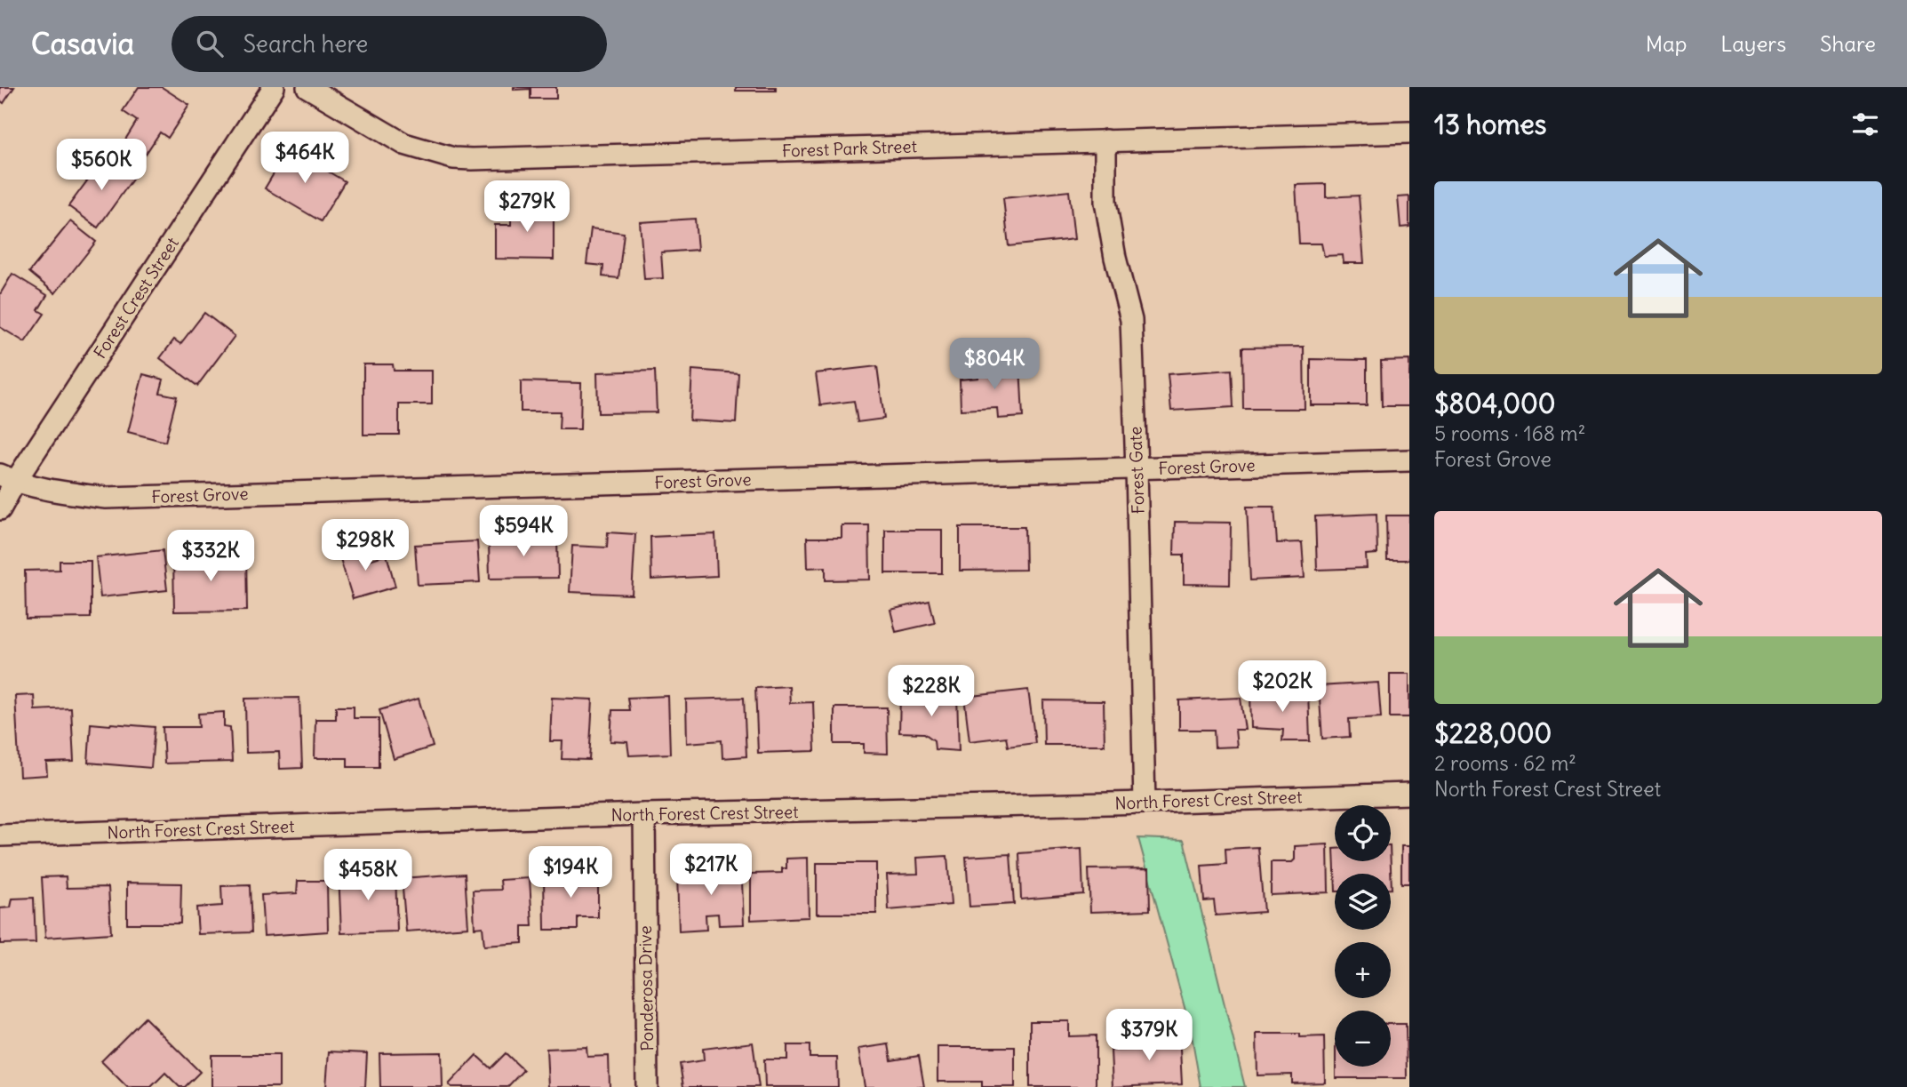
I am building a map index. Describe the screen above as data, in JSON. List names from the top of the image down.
{
  "streets": {
    "street": [
      "Forest Park Street",
      "Forest Crest Street",
      "Forest Grove",
      "Forest Gate",
      "North Forest Crest Street",
      "Ponderosa Drive"
    ]
  },
  "crossings": [
    ["Forest Park Street", "Forest Gate"],
    ["Forest Crest Street", "Forest Grove"],
    ["Forest Grove", "Forest Gate"],
    ["Forest Gate", "North Forest Crest Street"],
    ["North Forest Crest Street", "Ponderosa Drive"]
  ],
  "page": {
    "header": "Casavia",
    "search": "Search here",
    "nav": ["Map", "Layers", "Share"],
    "heading": "13 homes",
    "price": [
      "$464K",
      "$560K",
      "$279K",
      "$804K",
      "$594K",
      "$298K",
      "$332K",
      "$202K",
      "$228K",
      "$217K",
      "$194K",
      "$458K",
      "$379K"
    ],
    "list": [
      {
        "name": "$804,000",
        "note": "5 rooms · 168 m² · Forest Grove"
      },
      {
        "name": "$228,000",
        "note": "2 rooms · 62 m² · North Forest Crest Street"
      }
    ],
    "map_buttons": ["+", "−"]
  }
}
